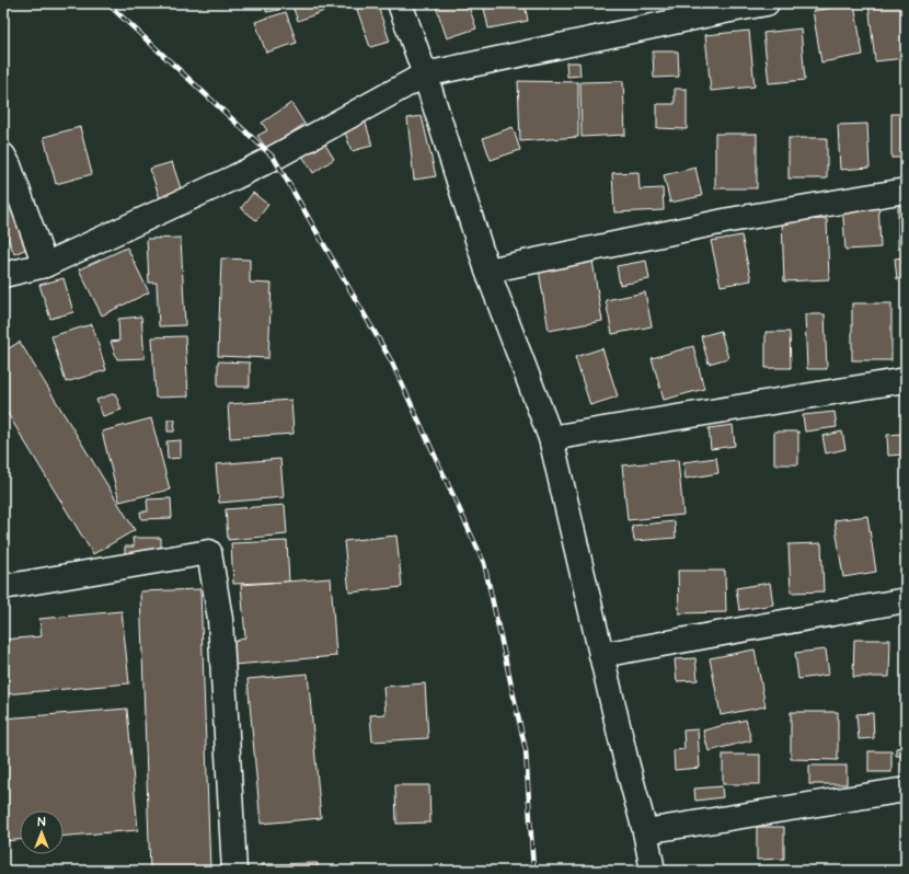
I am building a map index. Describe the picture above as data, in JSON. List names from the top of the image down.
{
  "north": "top"
}
